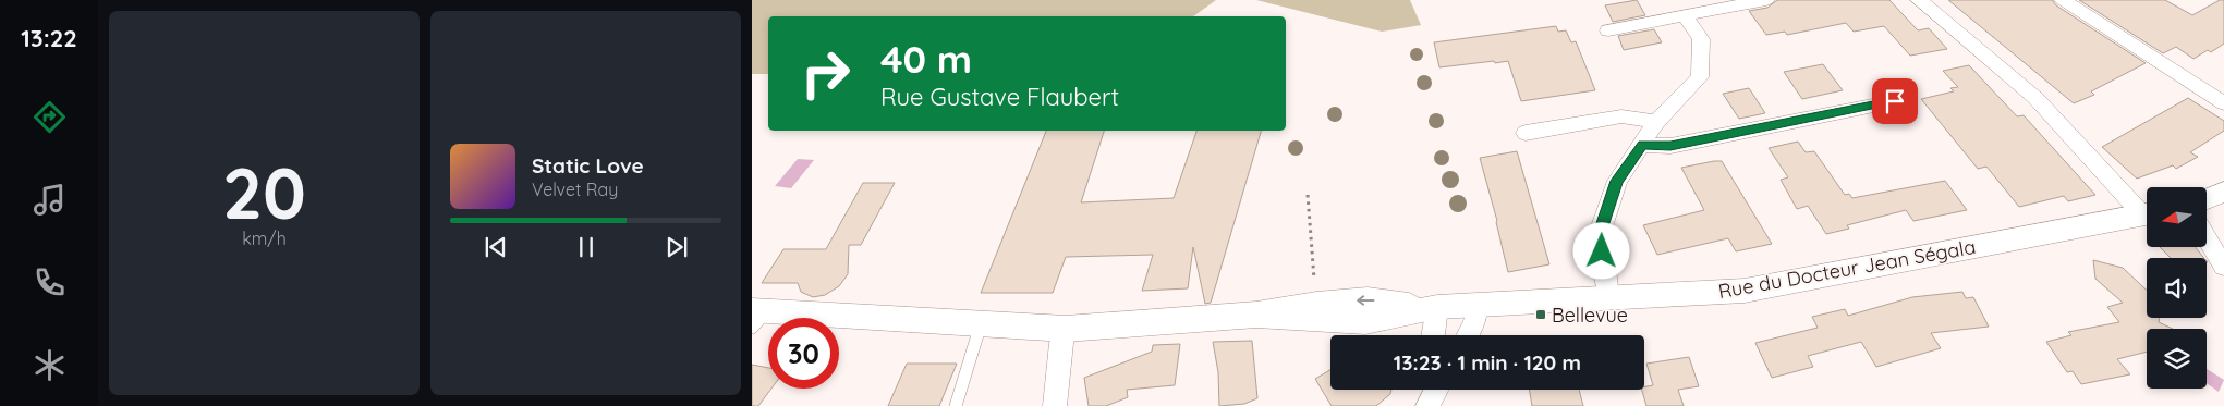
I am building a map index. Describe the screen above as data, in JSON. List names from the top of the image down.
{
  "streets": {
    "street": ["Rue du Docteur Jean Ségala"]
  },
  "places": {
    "transit": ["Bellevue"]
  },
  "north": "left",
  "page": {
    "tabs": "13:22",
    "tile": ["20", "km/h"],
    "turn": ["40 m", "Rue Gustave Flaubert"],
    "song": ["Static Love", "Velvet Ray"],
    "limit": "30",
    "trip": "13:23 · 1 min · 120 m"
  }
}
